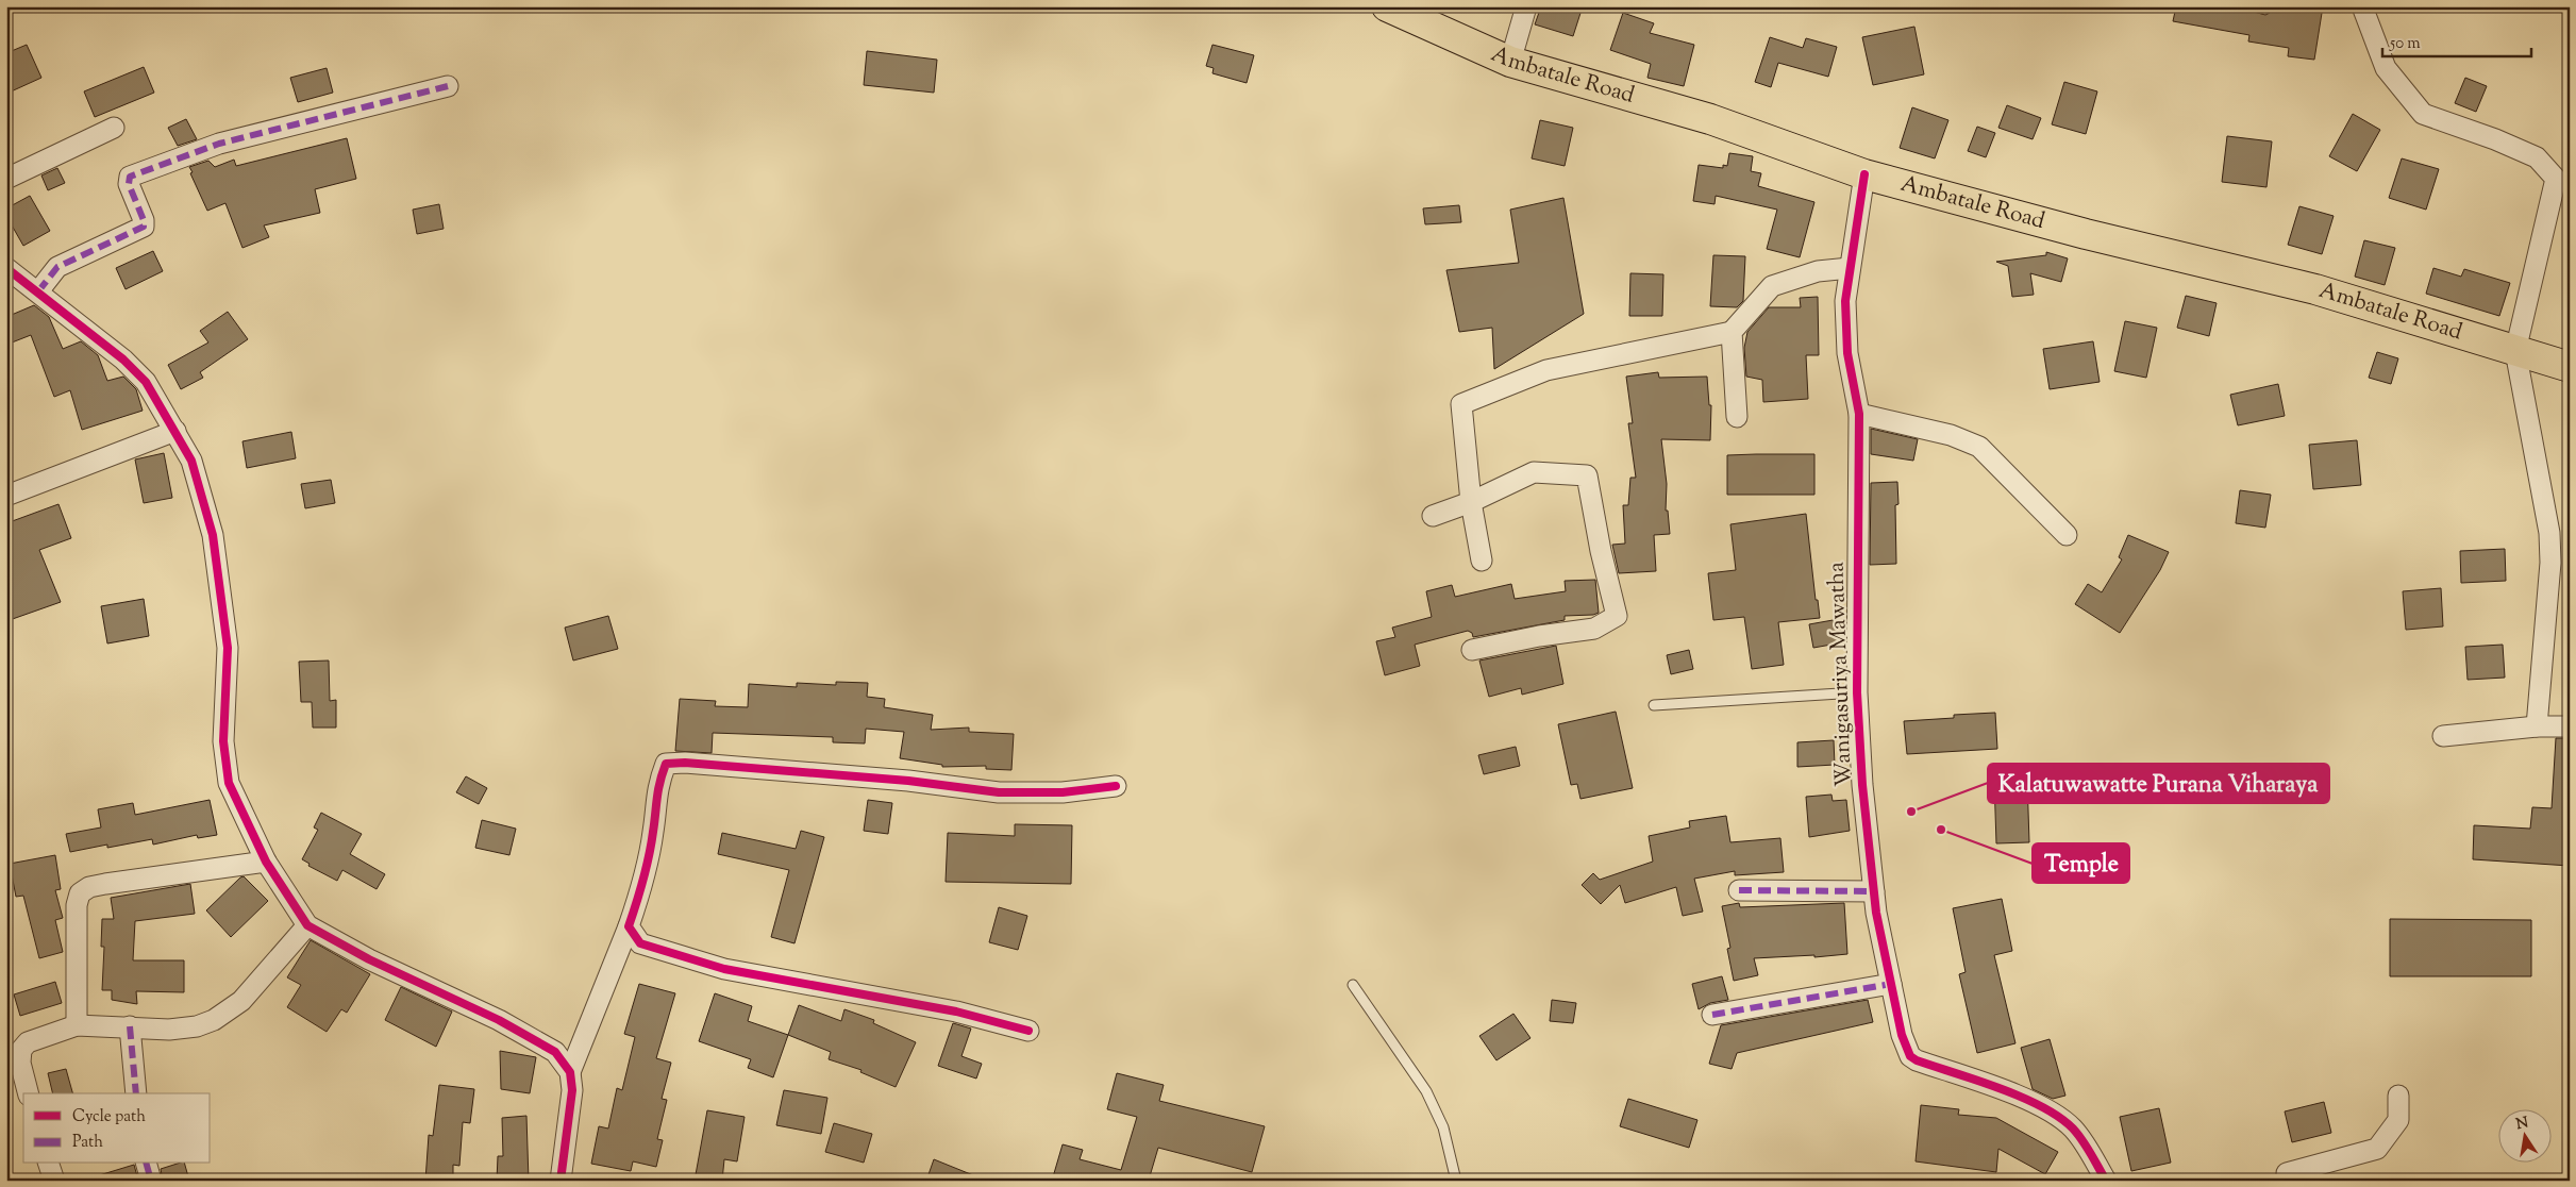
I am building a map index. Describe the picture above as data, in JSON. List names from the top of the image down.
{
  "streets": {
    "main road": ["Ambatale Road"],
    "street": ["Wanigasuriya Mawatha"]
  },
  "crossings": [
    ["Ambatale Road", "Wanigasuriya Mawatha"]
  ],
  "places": ["Kalatuwawatte Purana Viharaya", "Temple"],
  "legend": ["Cycle path", "Path"],
  "scale_bar": "50 m",
  "north": "top"
}
